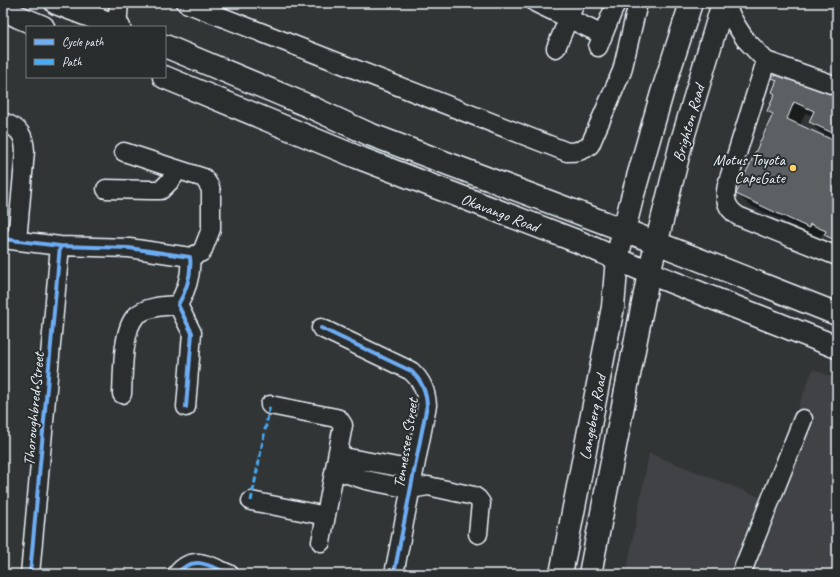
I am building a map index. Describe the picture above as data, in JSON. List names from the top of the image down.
{
  "streets": {
    "main road": ["Brighton Road", "Okavango Road", "Langeberg Road"],
    "street": ["Thoroughbred Street", "Tennessee Street"]
  },
  "crossings": [
    ["Brighton Road", "Okavango Road"],
    ["Brighton Road", "Langeberg Road"],
    ["Okavango Road", "Langeberg Road"]
  ],
  "places": ["Motus Toyota CapeGate"],
  "legend": ["Cycle path", "Path"]
}
